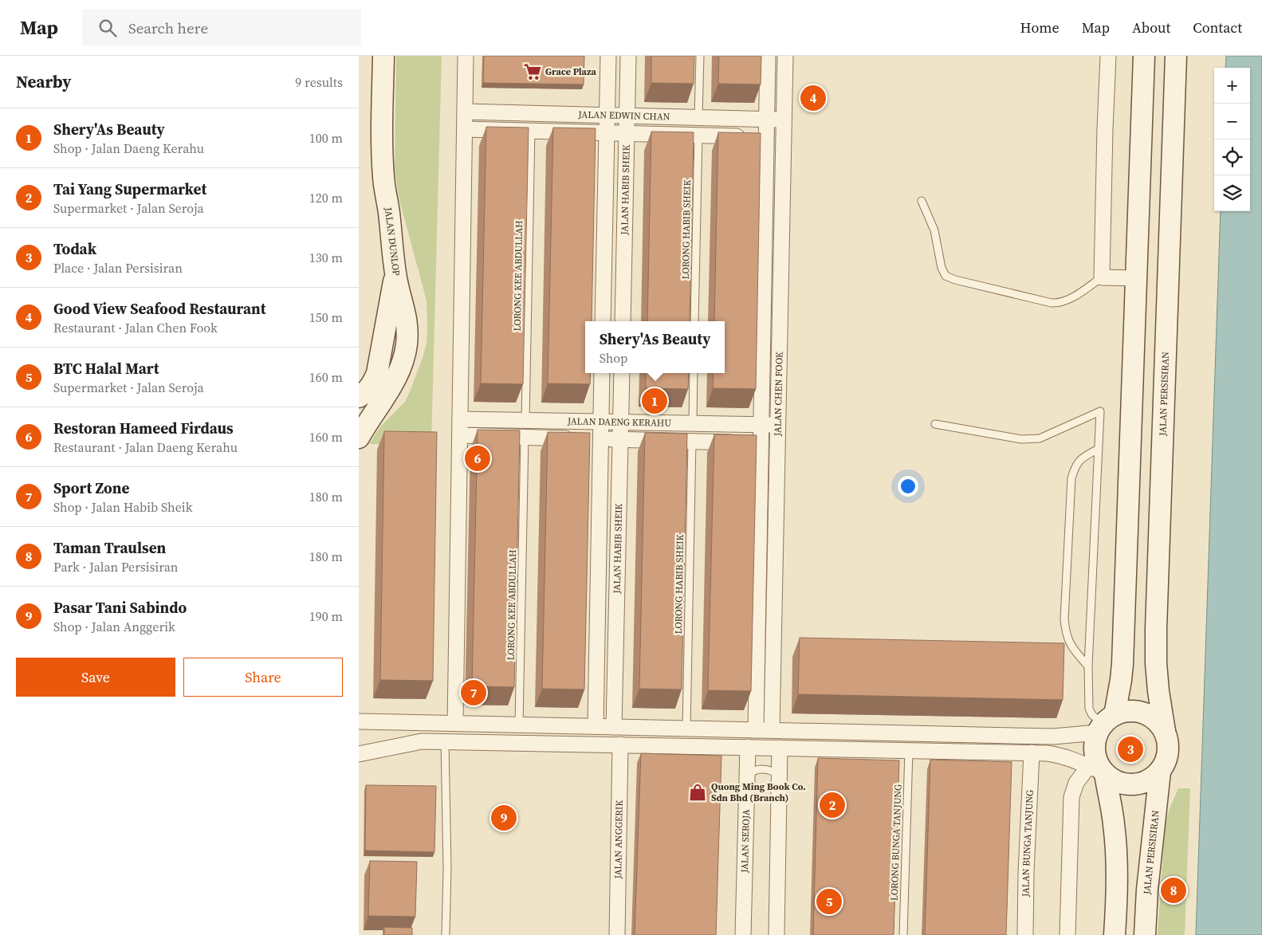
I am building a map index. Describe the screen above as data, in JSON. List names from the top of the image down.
{
  "streets": {
    "street": [
      "JALAN EDWIN CHAN",
      "JALAN HABIB SHEIK",
      "JALAN DUNLOP",
      "JALAN CHEN FOOK",
      "JALAN PERSISIRAN",
      "JALAN DAENG KERAHU",
      "JALAN ANGGERIK",
      "JALAN SEROJA",
      "JALAN BUNGA TANJUNG"
    ],
    "lane": ["LORONG HABIB SHEIK", "LORONG KEE ABDULLAH", "LORONG BUNGA TANJUNG"]
  },
  "crossings": [
    ["JALAN EDWIN CHAN", "JALAN HABIB SHEIK"],
    ["JALAN EDWIN CHAN", "LORONG HABIB SHEIK"],
    ["JALAN EDWIN CHAN", "LORONG KEE ABDULLAH"],
    ["JALAN EDWIN CHAN", "JALAN CHEN FOOK"],
    ["JALAN HABIB SHEIK", "JALAN DAENG KERAHU"],
    ["LORONG HABIB SHEIK", "JALAN DAENG KERAHU"],
    ["LORONG KEE ABDULLAH", "JALAN DAENG KERAHU"],
    ["JALAN CHEN FOOK", "JALAN DAENG KERAHU"]
  ],
  "places": {
    "supermarket": ["Grace Plaza"],
    "shop": ["Quong Ming Book Co. Sdn Bhd (Branch)"]
  },
  "page": {
    "header": "Map",
    "search": "Search here",
    "nav": [
      "Home",
      "Map",
      "About",
      "Contact"
    ],
    "heading": ["Nearby", "9 results"],
    "map_buttons": ["+", "−"],
    "pins": [
      "4",
      "1",
      "6",
      "7",
      "3",
      "2",
      "9",
      "8",
      "5"
    ],
    "list": [
      {
        "mark": "1",
        "name": "Shery'As Beauty",
        "note": "Shop · Jalan Daeng Kerahu",
        "value": "100 m"
      },
      {
        "mark": "2",
        "name": "Tai Yang Supermarket",
        "note": "Supermarket · Jalan Seroja",
        "value": "120 m"
      },
      {
        "mark": "3",
        "name": "Todak",
        "note": "Place · Jalan Persisiran",
        "value": "130 m"
      },
      {
        "mark": "4",
        "name": "Good View Seafood Restaurant",
        "note": "Restaurant · Jalan Chen Fook",
        "value": "150 m"
      },
      {
        "mark": "5",
        "name": "BTC Halal Mart",
        "note": "Supermarket · Jalan Seroja",
        "value": "160 m"
      },
      {
        "mark": "6",
        "name": "Restoran Hameed Firdaus",
        "note": "Restaurant · Jalan Daeng Kerahu",
        "value": "160 m"
      },
      {
        "mark": "7",
        "name": "Sport Zone",
        "note": "Shop · Jalan Habib Sheik",
        "value": "180 m"
      },
      {
        "mark": "8",
        "name": "Taman Traulsen",
        "note": "Park · Jalan Persisiran",
        "value": "180 m"
      },
      {
        "mark": "9",
        "name": "Pasar Tani Sabindo",
        "note": "Shop · Jalan Anggerik",
        "value": "190 m"
      }
    ],
    "popup": ["Shery'As Beauty", "Shop"],
    "buttons": ["Save", "Share"]
  }
}
